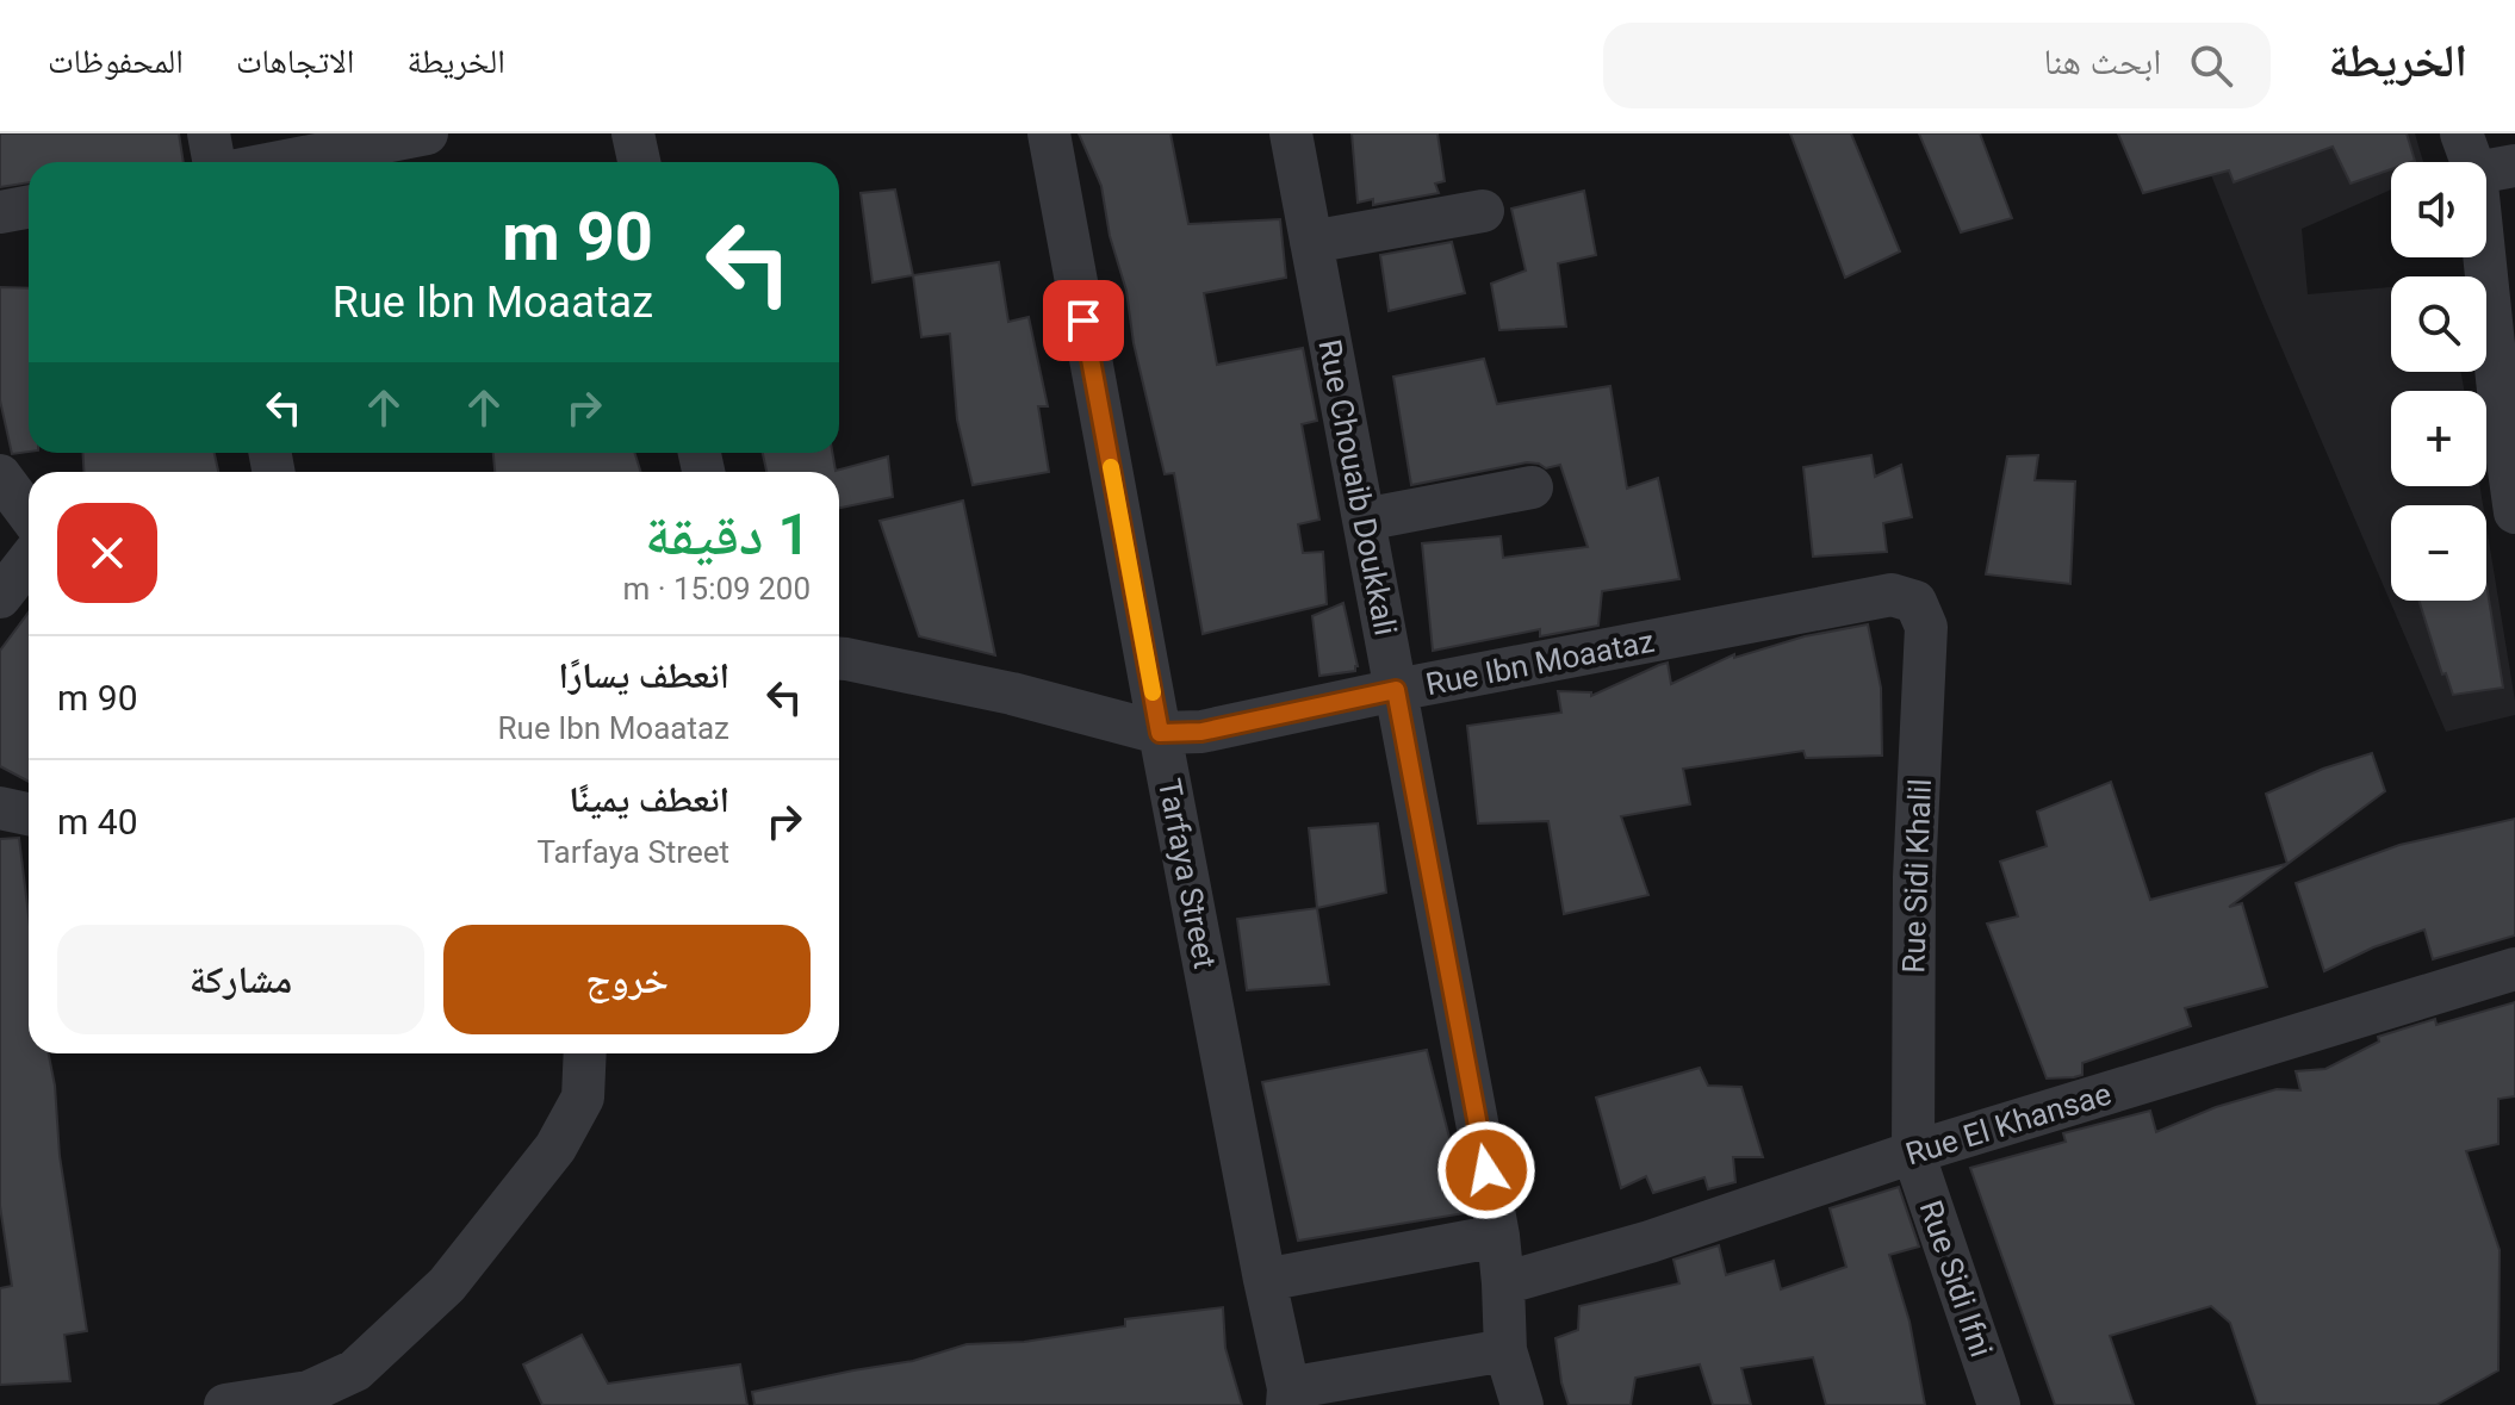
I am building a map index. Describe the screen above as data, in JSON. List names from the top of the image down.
{
  "streets": {
    "street": [
      "Rue Chouaib Doukkali",
      "Rue Ibn Moaataz",
      "Tarfaya Street",
      "Rue Sidi Khalil",
      "Rue El Khansae",
      "Rue Sidi Ifni"
    ]
  },
  "crossings": [
    ["Rue Chouaib Doukkali", "Rue Ibn Moaataz"],
    ["Rue Chouaib Doukkali", "Rue El Khansae"],
    ["Rue Ibn Moaataz", "Tarfaya Street"],
    ["Rue Ibn Moaataz", "Rue Sidi Khalil"],
    ["Rue Sidi Khalil", "Rue El Khansae"],
    ["Rue Sidi Khalil", "Rue Sidi Ifni"],
    ["Rue El Khansae", "Rue Sidi Ifni"]
  ],
  "page": {
    "header": "الخريطة",
    "search": "ابحث هنا",
    "nav": ["الخريطة", "الاتجاهات", "المحفوظات"],
    "map_buttons": ["+", "−"],
    "turn": ["90 m", "Rue Ibn Moaataz"],
    "heading": ["1 دقيقة", "200 m · 15:09"],
    "list": [
      {
        "name": "انعطف يسارًا",
        "note": "Rue Ibn Moaataz",
        "value": "90 m"
      },
      {
        "name": "انعطف يمينًا",
        "note": "Tarfaya Street",
        "value": "40 m"
      }
    ],
    "buttons": ["خروج", "مشاركة"]
  }
}
